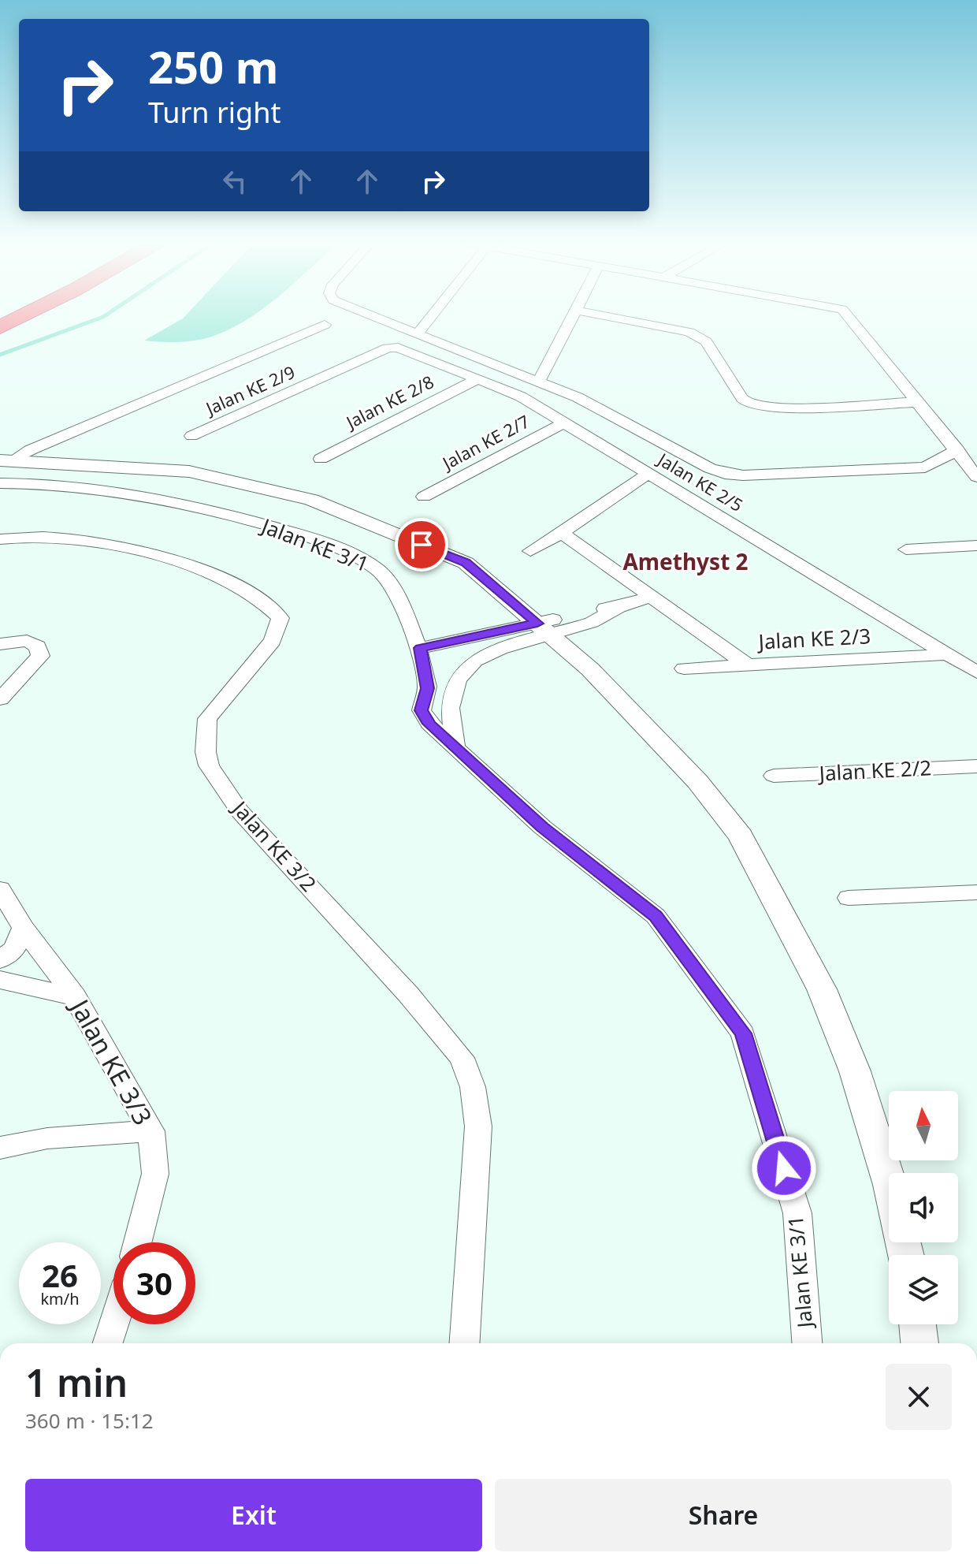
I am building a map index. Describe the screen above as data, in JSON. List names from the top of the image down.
{
  "streets": {
    "street": [
      "Jalan KE 2/9",
      "Jalan KE 2/8",
      "Jalan KE 2/7",
      "Jalan KE 2/5",
      "Jalan KE 3/1",
      "Jalan KE 2/3",
      "Jalan KE 2/2",
      "Jalan KE 3/2",
      "Jalan KE 3/3"
    ]
  },
  "crossings": [
    ["Jalan KE 2/9", "Jalan KE 2/5"],
    ["Jalan KE 2/8", "Jalan KE 2/5"],
    ["Jalan KE 2/7", "Jalan KE 2/5"],
    ["Jalan KE 2/5", "Jalan KE 2/3"]
  ],
  "districts": ["Amethyst 2"],
  "north": "top",
  "page": {
    "turn": ["250 m", "Turn right"],
    "speed": "26 km/h",
    "limit": "30",
    "heading": ["1 min", "360 m · 15:12"],
    "buttons": ["Exit", "Share"]
  }
}
